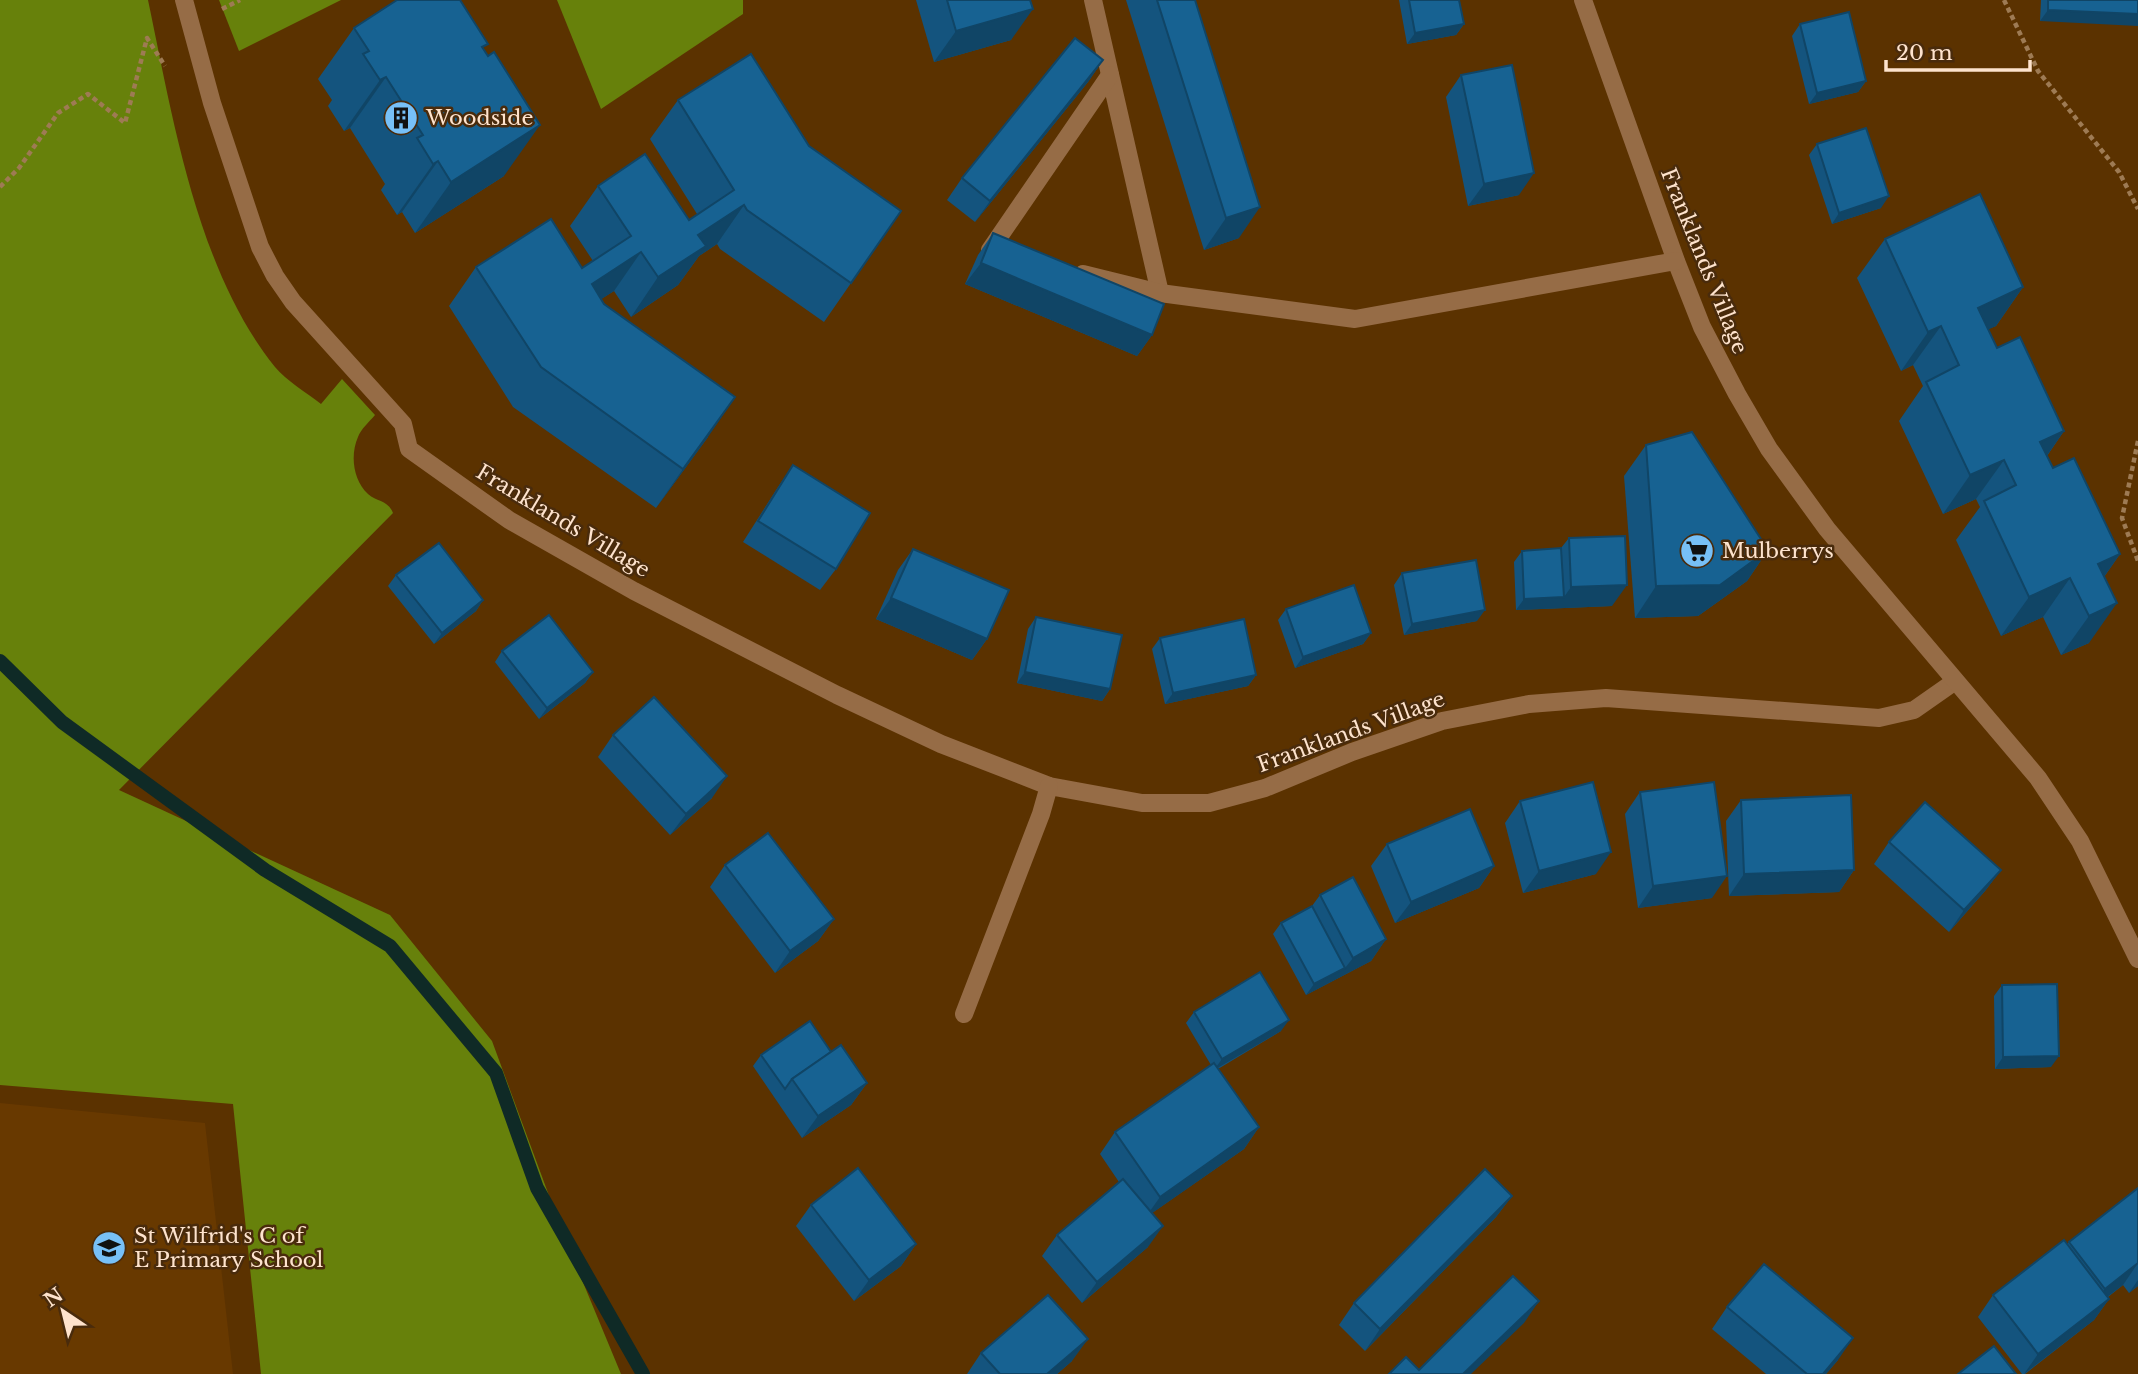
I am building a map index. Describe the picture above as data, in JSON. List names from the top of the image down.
{
  "streets": {
    "street": ["Franklands Village"]
  },
  "places": {
    "building": ["Woodside"],
    "supermarket": ["Mulberrys"],
    "school or university": ["St Wilfrid's C of E Primary School"]
  },
  "scale_bar": "20 m",
  "north": "top left"
}
